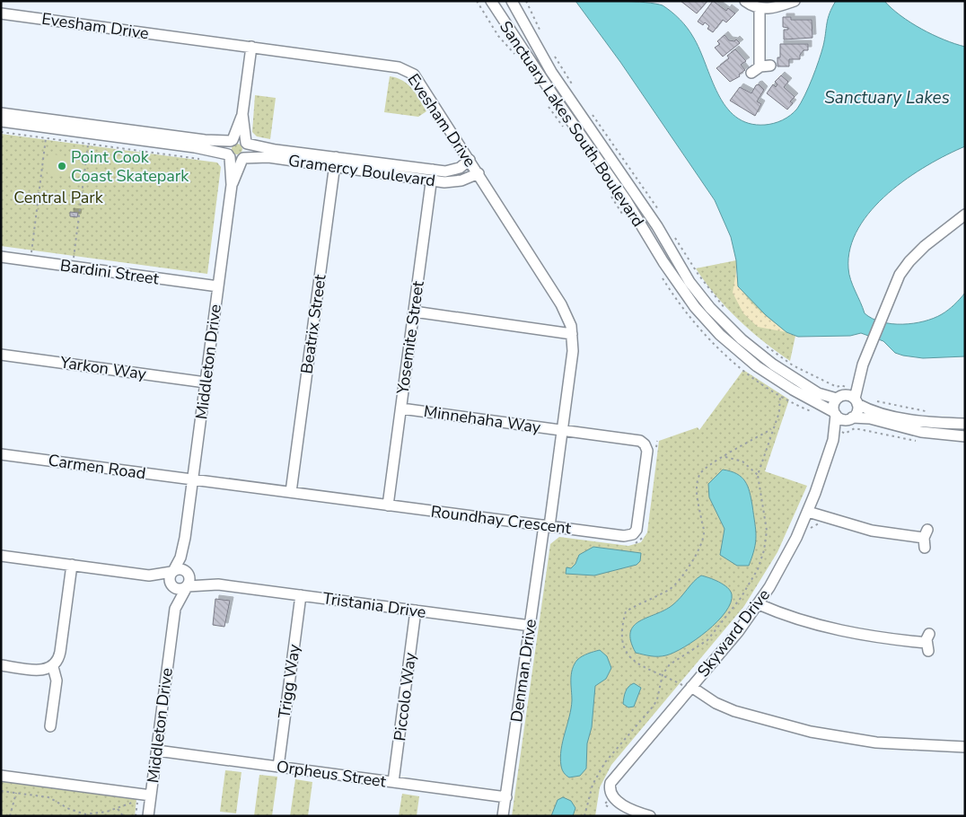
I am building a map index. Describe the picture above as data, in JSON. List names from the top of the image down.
{
  "streets": {
    "street": [
      "Evesham Drive",
      "Sanctuary Lakes South Boulevard",
      "Gramercy Boulevard",
      "Bardini Street",
      "Beatrix Street",
      "Yosemite Street",
      "Middleton Drive",
      "Yarkon Way",
      "Minnehaha Way",
      "Carmen Road",
      "Roundhay Crescent",
      "Tristania Drive",
      "Skyward Drive",
      "Denman Drive",
      "Trigg Way",
      "Piccolo Way",
      "Orpheus Street"
    ]
  },
  "crossings": [
    ["Evesham Drive", "Gramercy Boulevard"],
    ["Evesham Drive", "Minnehaha Way"],
    ["Evesham Drive", "Roundhay Crescent"],
    ["Evesham Drive", "Denman Drive"],
    ["Sanctuary Lakes South Boulevard", "Skyward Drive"],
    ["Gramercy Boulevard", "Beatrix Street"],
    ["Gramercy Boulevard", "Yosemite Street"],
    ["Gramercy Boulevard", "Middleton Drive"],
    ["Bardini Street", "Middleton Drive"],
    ["Beatrix Street", "Roundhay Crescent"],
    ["Yosemite Street", "Minnehaha Way"],
    ["Yosemite Street", "Roundhay Crescent"],
    ["Middleton Drive", "Yarkon Way"],
    ["Middleton Drive", "Carmen Road"],
    ["Middleton Drive", "Roundhay Crescent"],
    ["Middleton Drive", "Tristania Drive"],
    ["Middleton Drive", "Orpheus Street"],
    ["Minnehaha Way", "Roundhay Crescent"],
    ["Carmen Road", "Roundhay Crescent"],
    ["Roundhay Crescent", "Denman Drive"],
    ["Tristania Drive", "Denman Drive"],
    ["Tristania Drive", "Trigg Way"],
    ["Tristania Drive", "Piccolo Way"],
    ["Denman Drive", "Orpheus Street"],
    ["Trigg Way", "Orpheus Street"],
    ["Piccolo Way", "Orpheus Street"]
  ],
  "water": ["Sanctuary Lakes"],
  "parks": ["Central Park"],
  "places": ["Point Cook Coast Skatepark"]
}
